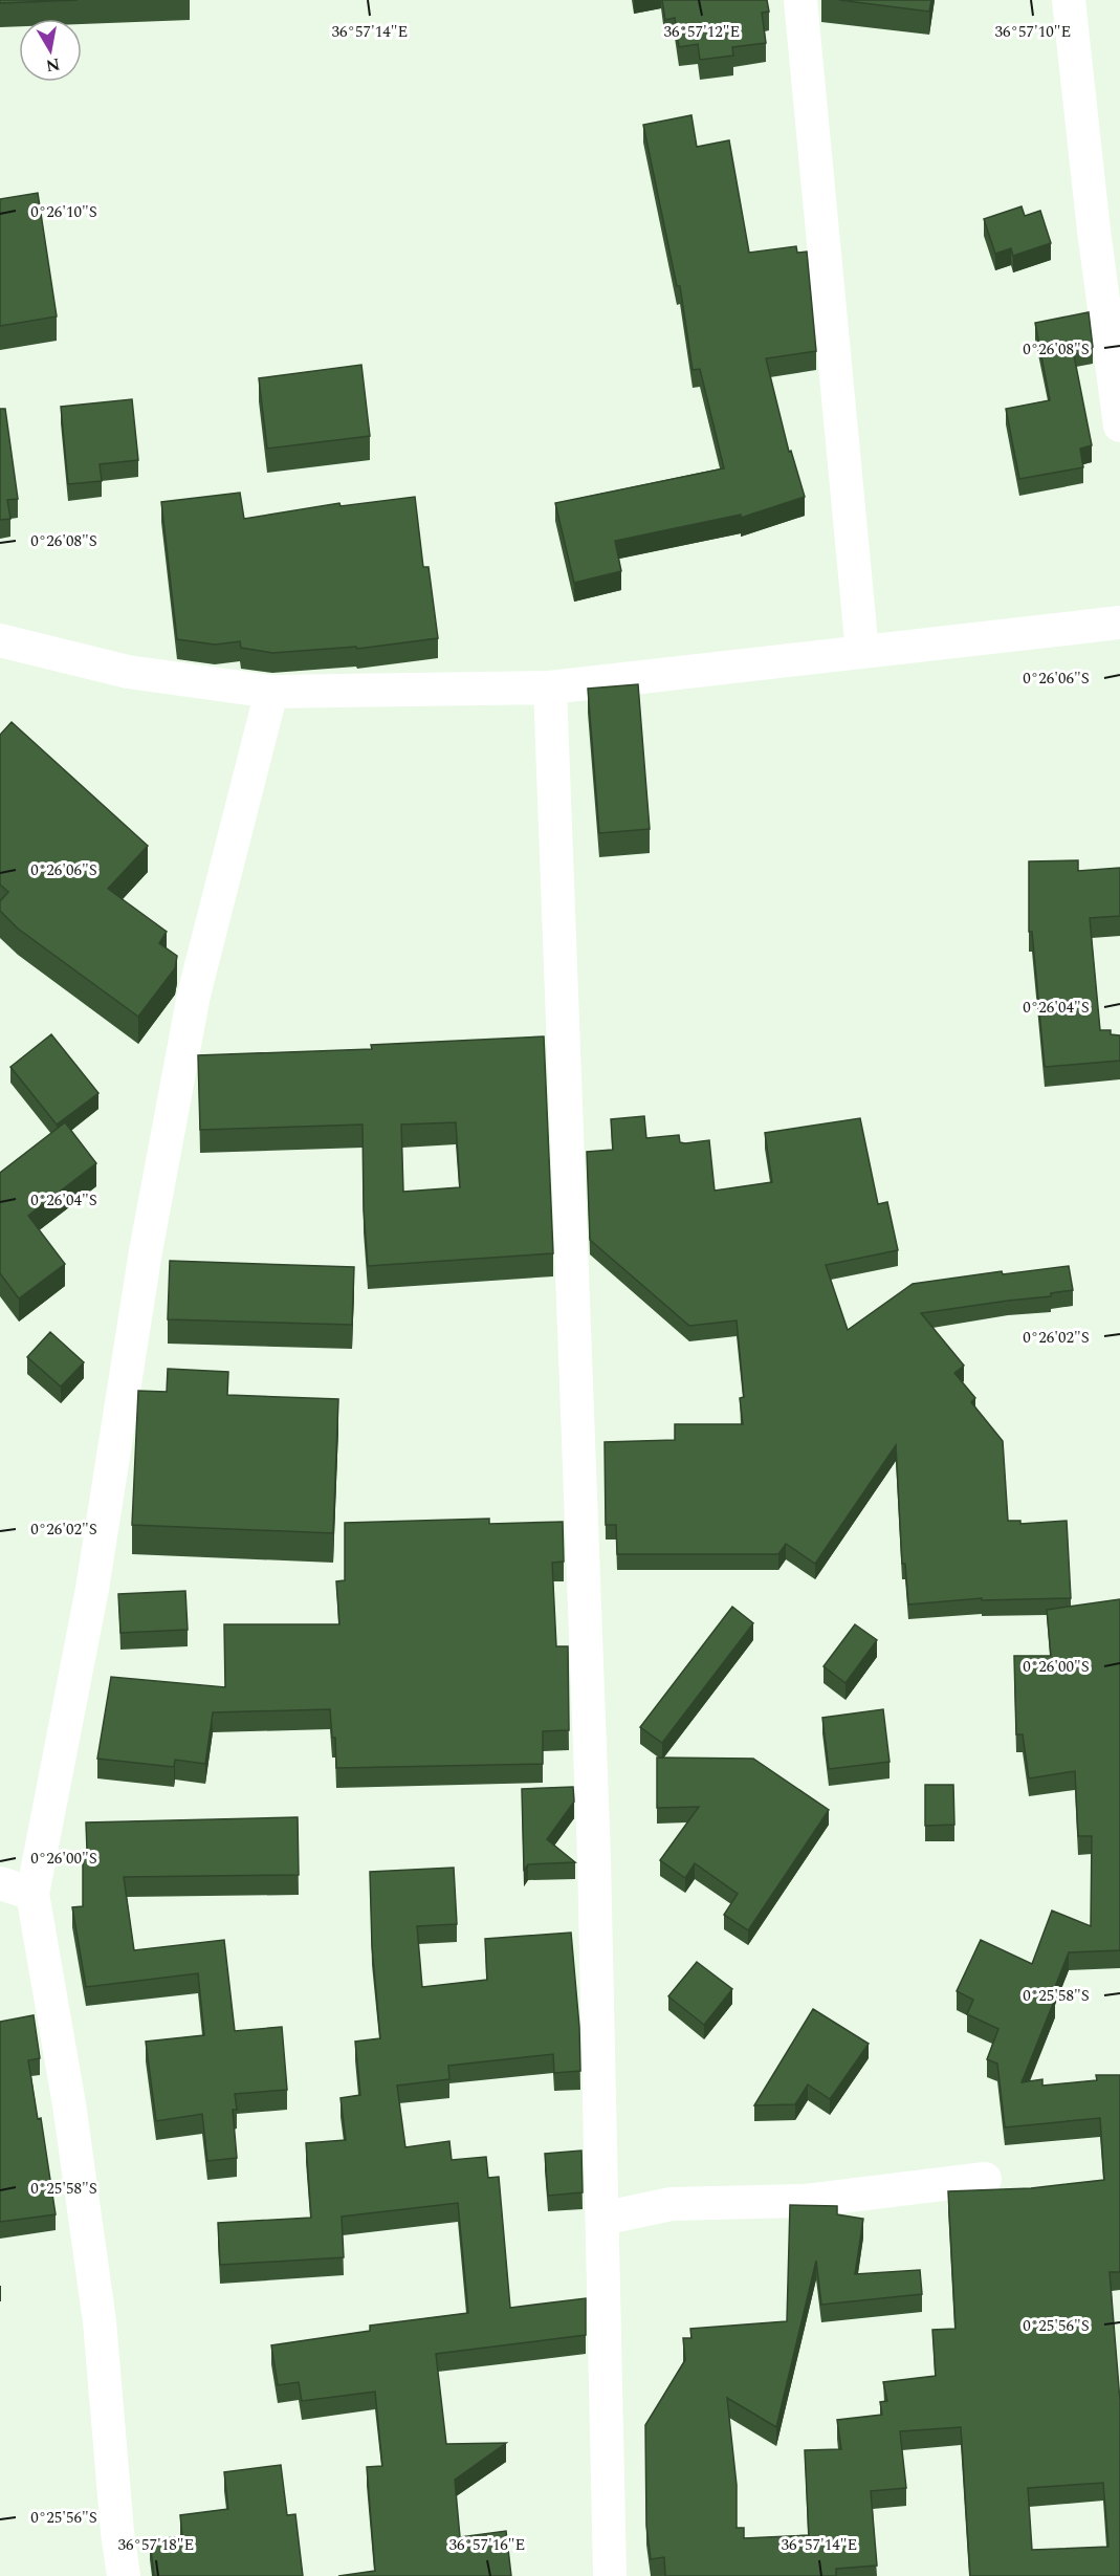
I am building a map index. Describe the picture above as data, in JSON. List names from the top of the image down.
{
  "north": "bottom",
  "coordinates": [
    "36°57'14\"E",
    "36°57'12\"E",
    "36°57'10\"E",
    "0°26'10\"S",
    "0°26'08\"S",
    "0°26'06\"S",
    "0°26'04\"S",
    "0°26'02\"S",
    "0°26'00\"S",
    "0°25'58\"S",
    "0°25'56\"S",
    "36°57'18\"E",
    "36°57'16\"E"
  ]
}
